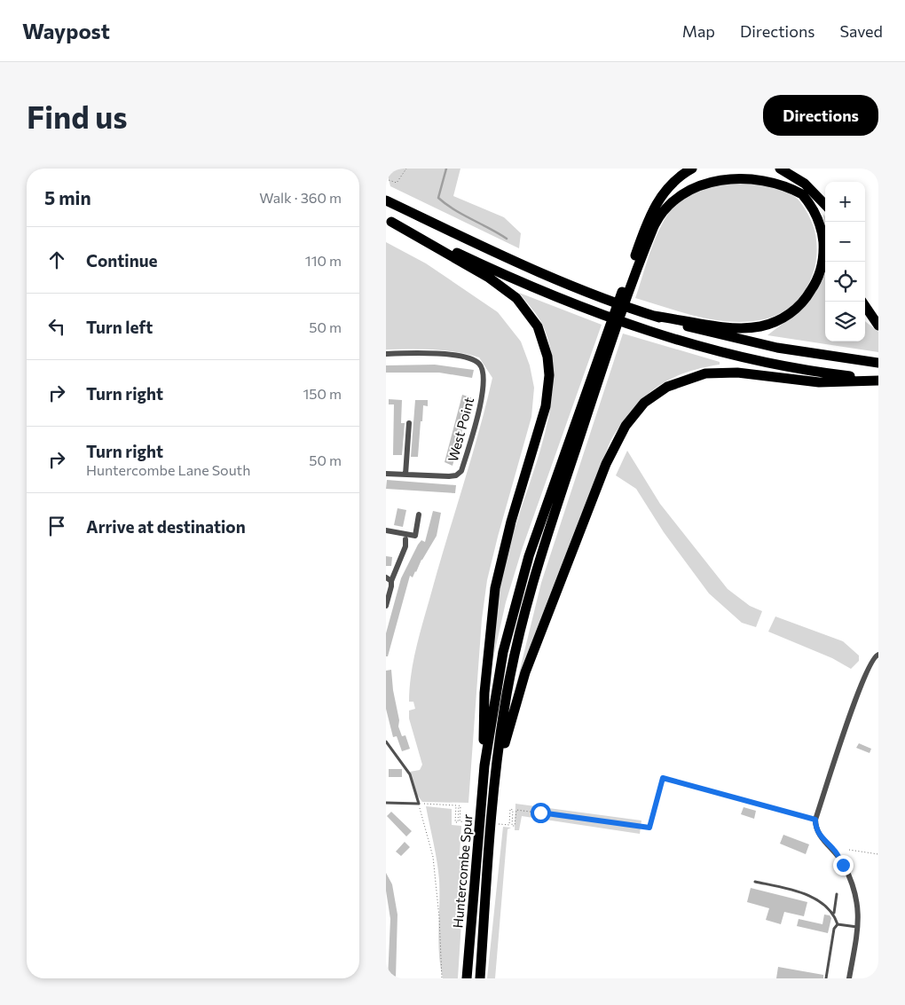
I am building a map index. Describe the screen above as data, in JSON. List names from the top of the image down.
{
  "streets": {
    "highway": ["Huntercombe Spur"],
    "street": ["West Point"]
  },
  "page": {
    "header": "Waypost",
    "nav": ["Map", "Directions", "Saved"],
    "buttons": "Directions",
    "title": "Find us",
    "heading": ["5 min", "Walk · 360 m"],
    "map_buttons": ["+", "−"],
    "list": [
      ["Continue", "110 m"],
      ["Turn left", "50 m"],
      ["Turn right", "150 m"],
      ["Turn right", "Huntercombe Lane South", "50 m"],
      "Arrive at destination"
    ]
  }
}
